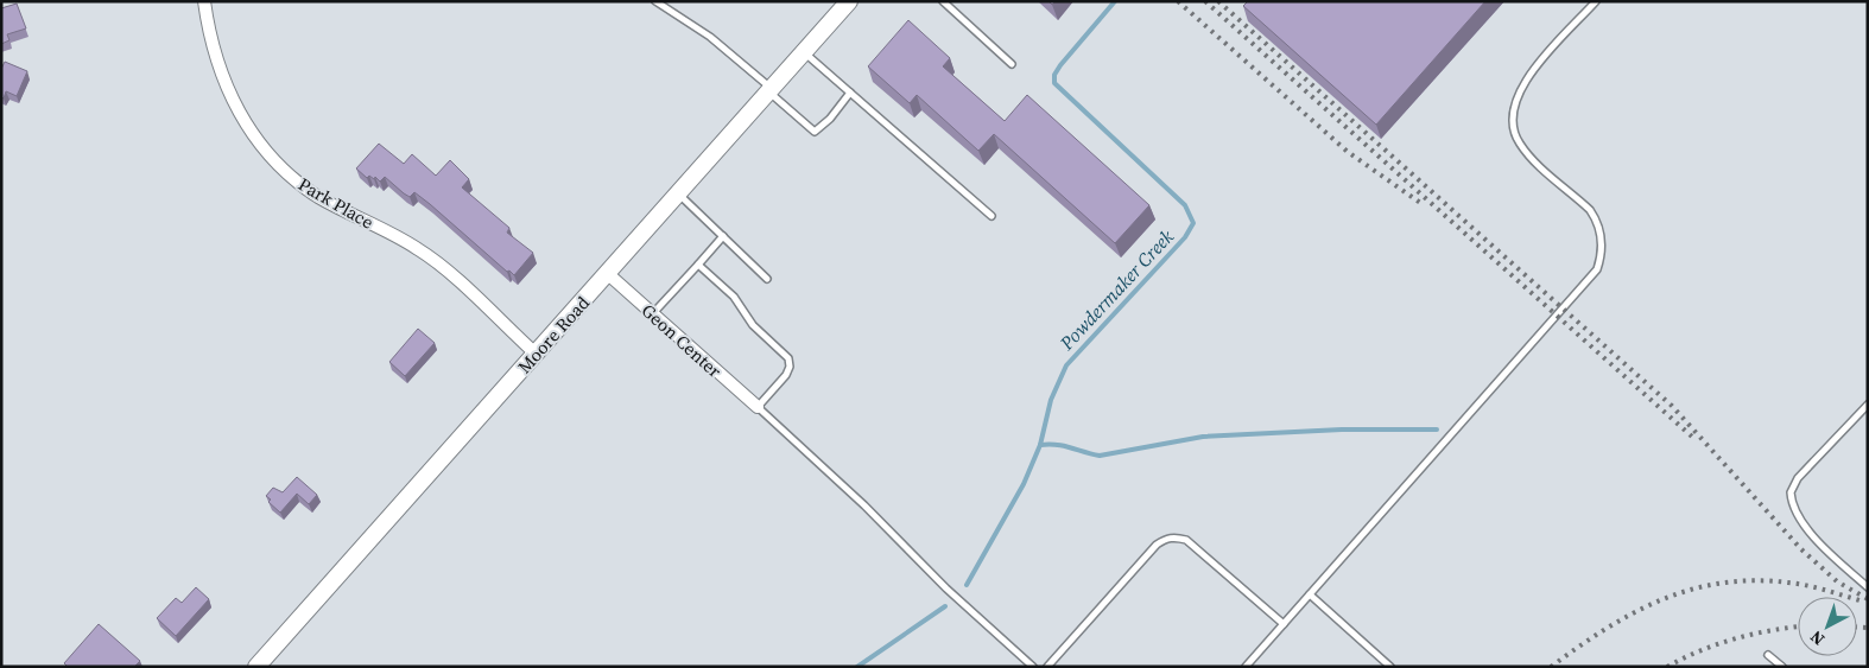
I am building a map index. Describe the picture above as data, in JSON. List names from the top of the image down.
{
  "streets": {
    "street": ["Park Place", "Moore Road", "Geon Center"]
  },
  "crossings": [
    ["Park Place", "Moore Road"],
    ["Moore Road", "Geon Center"]
  ],
  "water": ["Powdermaker Creek"],
  "north": "bottom left"
}
